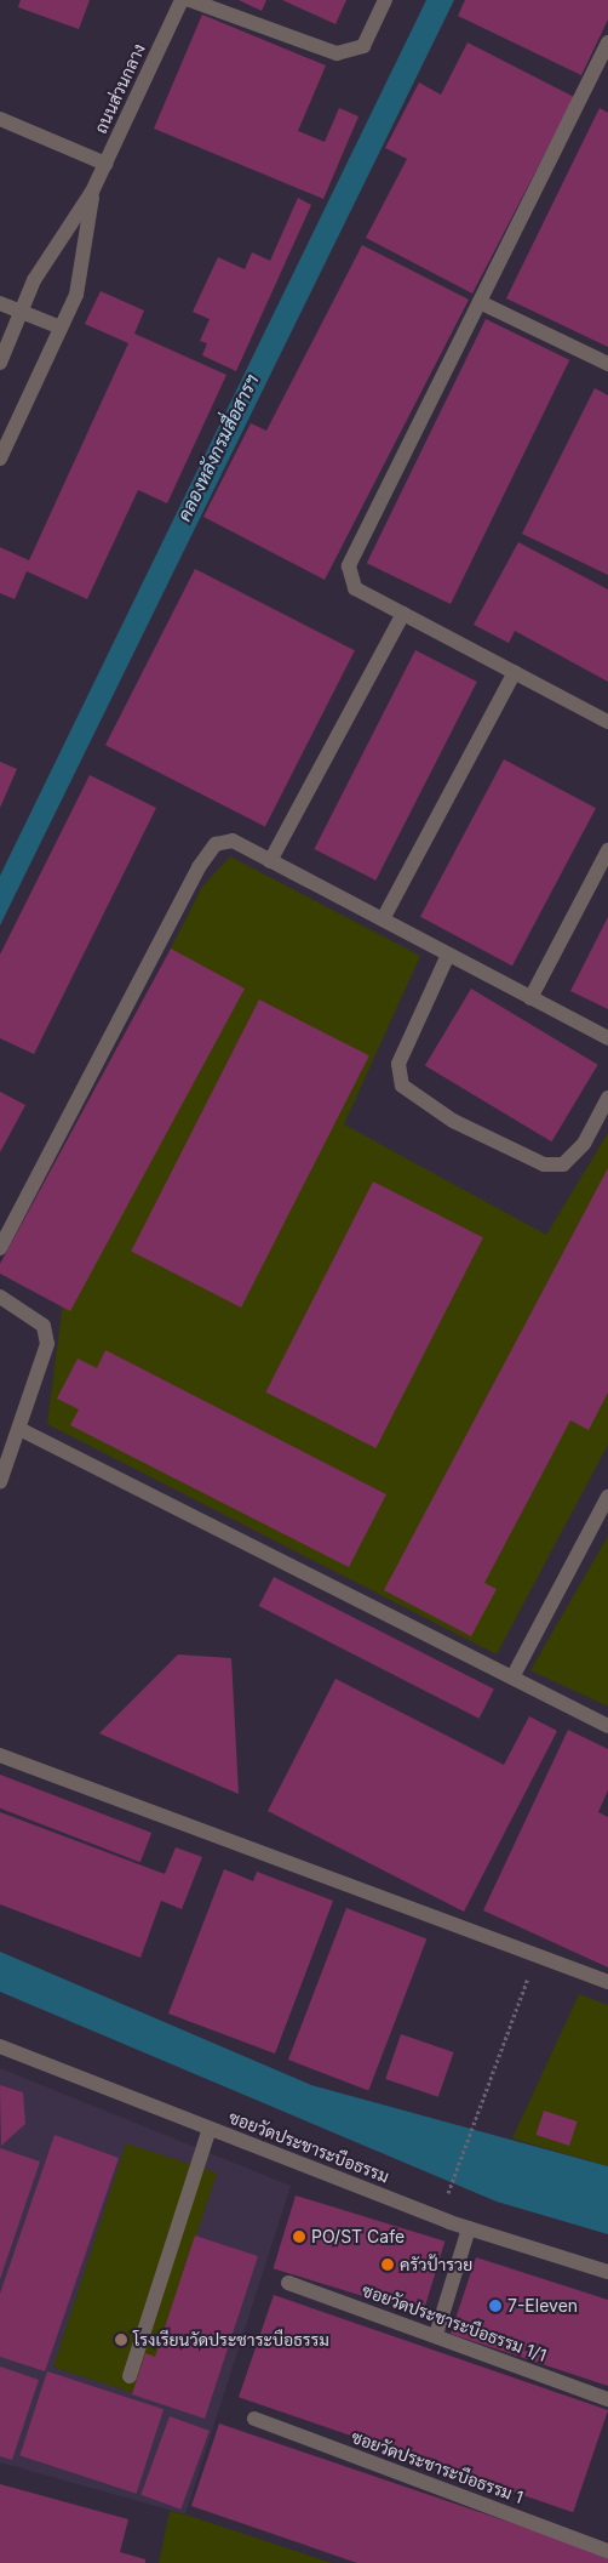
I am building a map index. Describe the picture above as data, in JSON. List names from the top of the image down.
{
  "streets": {
    "street": [
      "ถนนส่วนกลาง",
      "ซอยวัดประชาระบือธรรม",
      "ซอยวัดประชาระบือธรรม 1/1",
      "ซอยวัดประชาระบือธรรม 1"
    ]
  },
  "water": ["คลองหลังกรมสื่อสารฯ"],
  "places": [
    "PO/ST Cafe",
    "ครัวป้ารวย",
    "7-Eleven",
    "โรงเรียนวัดประชาระบือธรรม"
  ]
}
